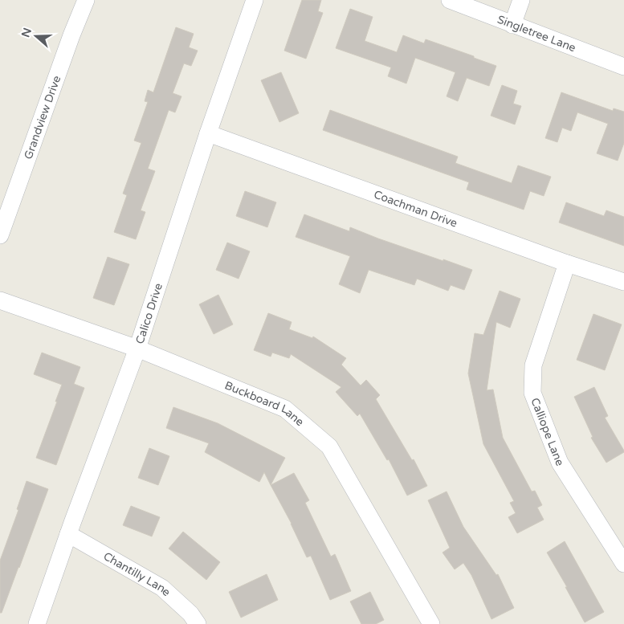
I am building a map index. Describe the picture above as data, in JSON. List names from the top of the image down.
{
  "streets": {
    "street": [
      "Singletree Lane",
      "Grandview Drive",
      "Coachman Drive",
      "Calico Drive",
      "Buckboard Lane",
      "Calliope Lane",
      "Chantilly Lane"
    ]
  },
  "crossings": [
    ["Coachman Drive", "Calico Drive"],
    ["Coachman Drive", "Calliope Lane"],
    ["Calico Drive", "Buckboard Lane"],
    ["Calico Drive", "Chantilly Lane"]
  ],
  "north": "left"
}
